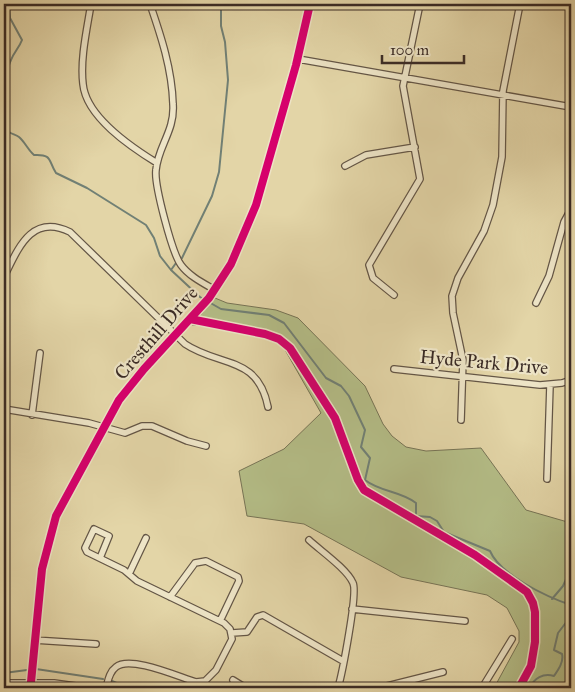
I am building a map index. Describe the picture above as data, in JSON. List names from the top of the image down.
{
  "streets": {
    "street": ["Cresthill Drive", "Hyde Park Drive"]
  },
  "scale_bar": "100 m"
}
